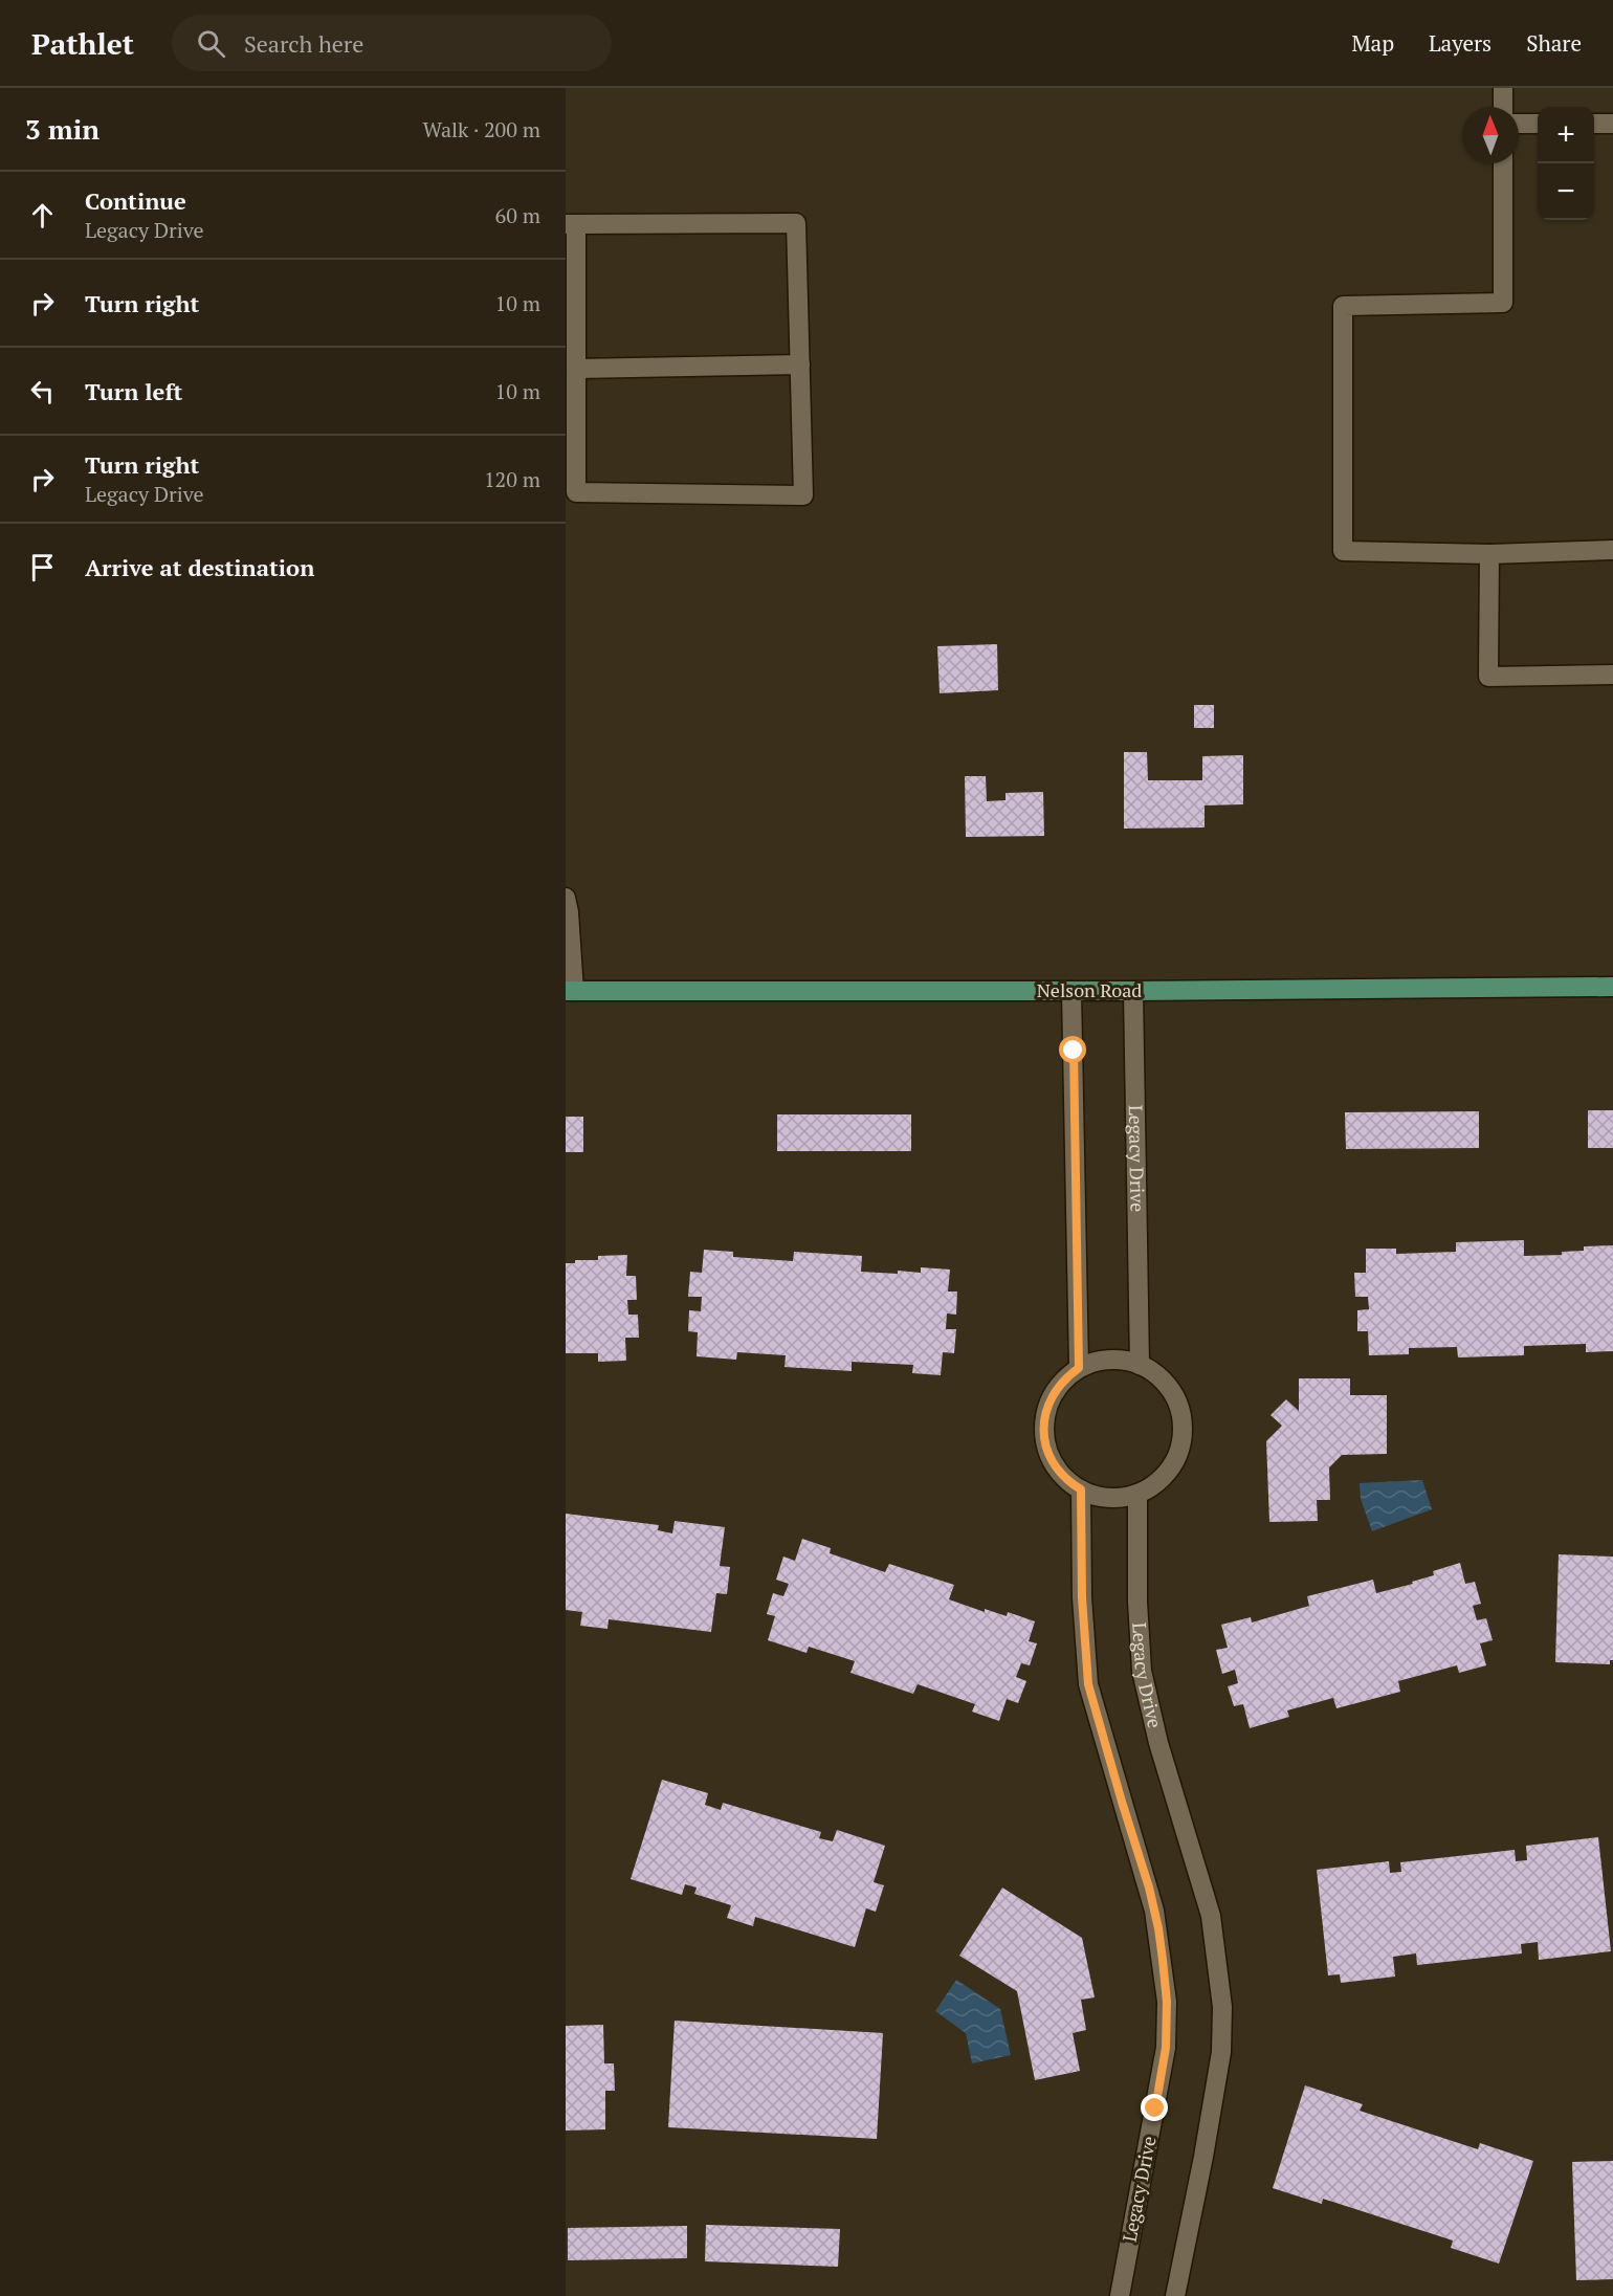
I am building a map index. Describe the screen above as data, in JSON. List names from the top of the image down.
{
  "streets": {
    "main road": ["Nelson Road"],
    "street": ["Legacy Drive"]
  },
  "crossings": [
    ["Nelson Road", "Legacy Drive"]
  ],
  "north": "top",
  "page": {
    "header": "Pathlet",
    "search": "Search here",
    "nav": ["Map", "Layers", "Share"],
    "heading": ["3 min", "Walk · 200 m"],
    "map_buttons": ["+", "−"],
    "list": [
      ["Continue", "Legacy Drive", "60 m"],
      ["Turn right", "10 m"],
      ["Turn left", "10 m"],
      ["Turn right", "Legacy Drive", "120 m"],
      "Arrive at destination"
    ]
  }
}
